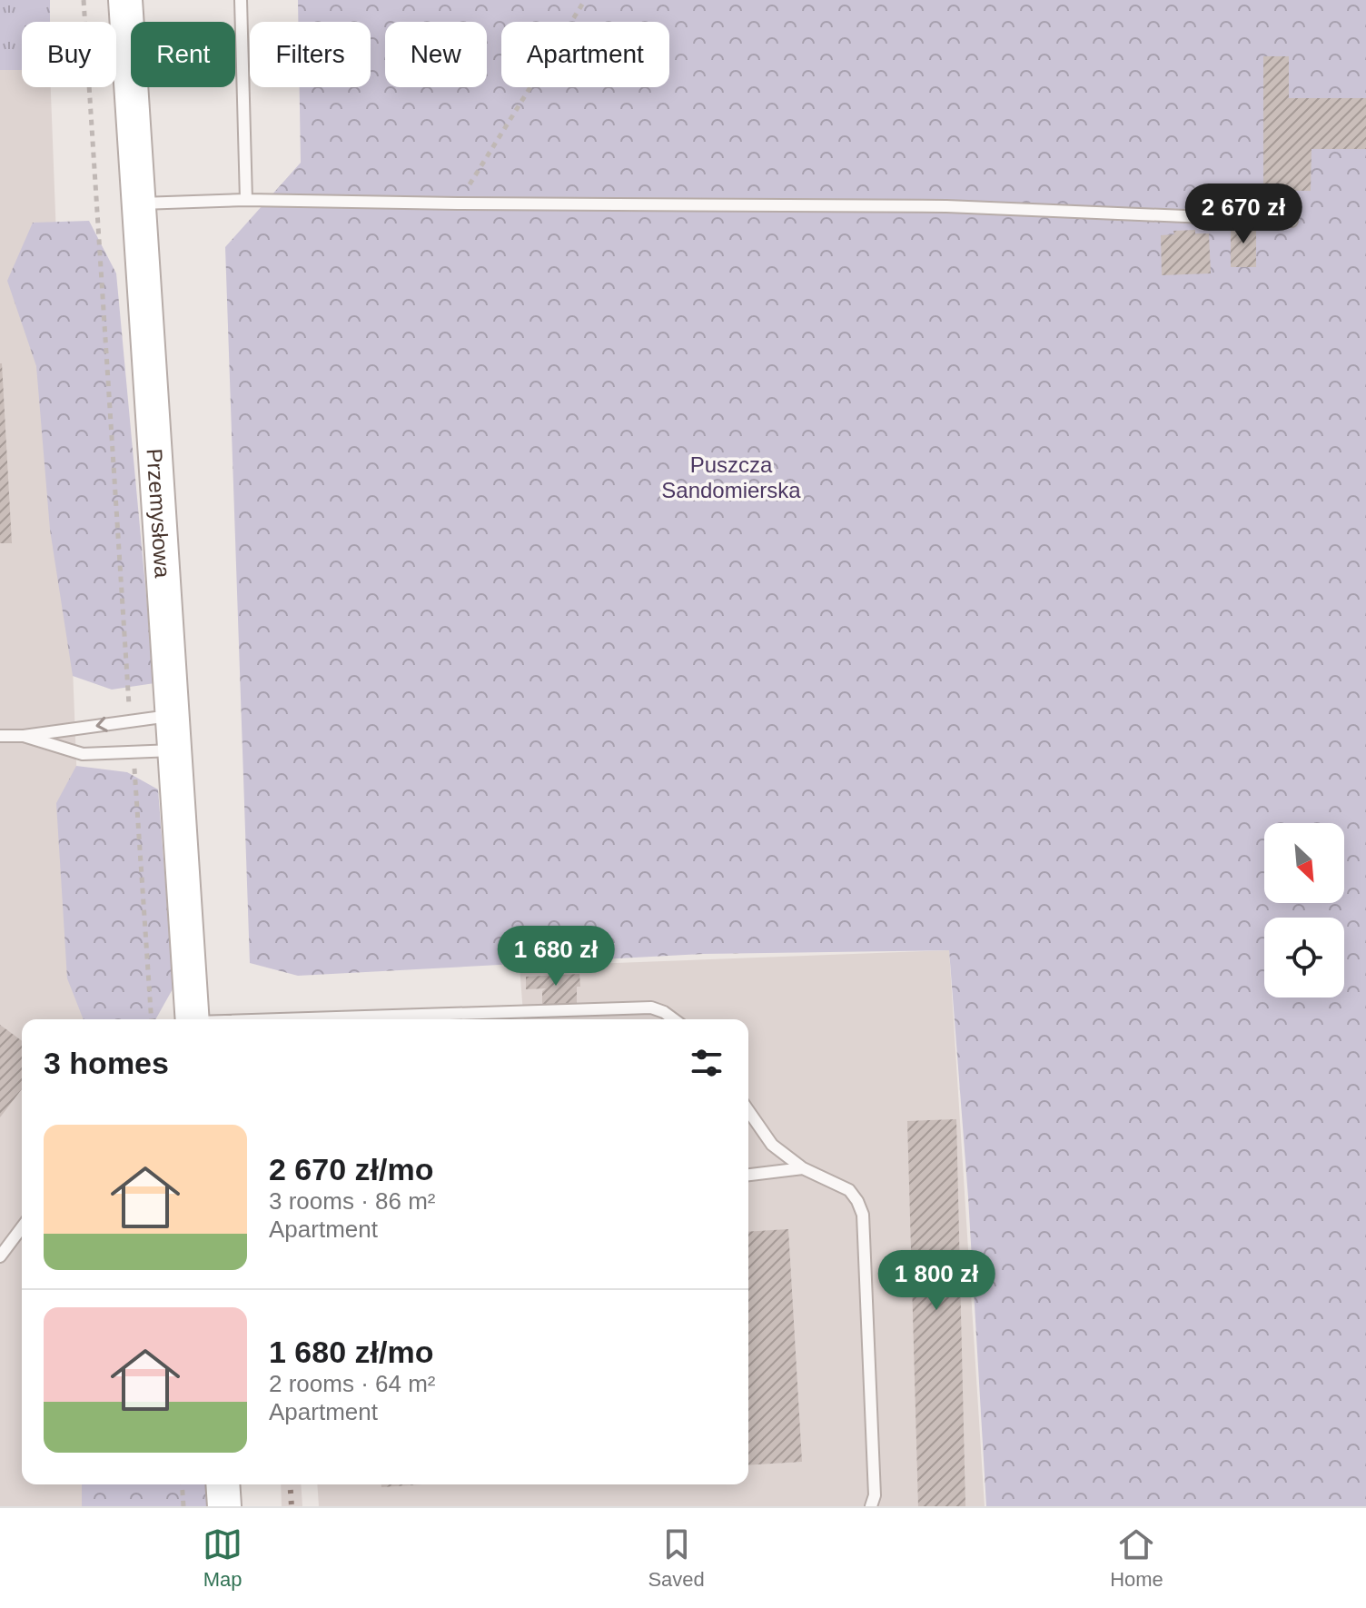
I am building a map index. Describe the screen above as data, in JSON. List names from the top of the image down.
{
  "streets": {
    "street": ["Przemysłowa"]
  },
  "parks": ["Puszcza Sandomierska"],
  "north": "bottom right",
  "page": {
    "chip": [
      "Buy",
      "Rent",
      "Filters",
      "New",
      "Apartment"
    ],
    "price": ["2 670 zł", "1 680 zł", "1 800 zł"],
    "heading": "3 homes",
    "list": [
      {
        "name": "2 670 zł/mo",
        "note": "3 rooms · 86 m² · Apartment"
      },
      {
        "name": "1 680 zł/mo",
        "note": "2 rooms · 64 m² · Apartment"
      }
    ],
    "tabs": ["Map", "Saved", "Home"]
  }
}
